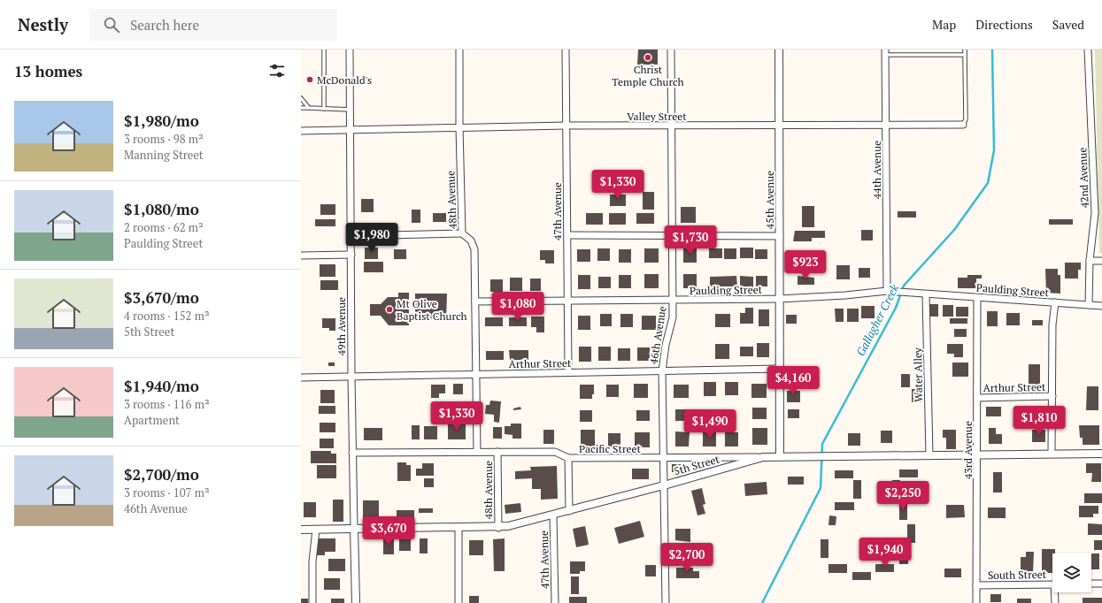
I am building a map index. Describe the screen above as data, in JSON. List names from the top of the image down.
{
  "streets": {
    "street": [
      "Valley Street",
      "44th Avenue",
      "42nd Avenue",
      "48th Avenue",
      "45th Avenue",
      "47th Avenue",
      "Paulding Street",
      "49th Avenue",
      "46th Avenue",
      "Arthur Street",
      "Water Alley",
      "Pacific Street",
      "43rd Avenue",
      "5th Street",
      "South Street"
    ]
  },
  "crossings": [
    ["Valley Street", "44th Avenue"],
    ["Valley Street", "48th Avenue"],
    ["Valley Street", "45th Avenue"],
    ["Valley Street", "47th Avenue"],
    ["Valley Street", "49th Avenue"],
    ["Valley Street", "46th Avenue"],
    ["44th Avenue", "Paulding Street"],
    ["42nd Avenue", "Paulding Street"],
    ["48th Avenue", "Paulding Street"],
    ["48th Avenue", "Arthur Street"],
    ["48th Avenue", "Pacific Street"],
    ["48th Avenue", "5th Street"],
    ["45th Avenue", "Paulding Street"],
    ["45th Avenue", "Arthur Street"],
    ["45th Avenue", "5th Street"],
    ["47th Avenue", "Paulding Street"],
    ["47th Avenue", "Arthur Street"],
    ["47th Avenue", "5th Street"],
    ["Paulding Street", "46th Avenue"],
    ["Paulding Street", "Water Alley"],
    ["Paulding Street", "43rd Avenue"],
    ["49th Avenue", "Arthur Street"],
    ["49th Avenue", "Pacific Street"],
    ["49th Avenue", "5th Street"],
    ["46th Avenue", "Arthur Street"],
    ["46th Avenue", "Pacific Street"],
    ["46th Avenue", "5th Street"],
    ["Arthur Street", "43rd Avenue"],
    ["Water Alley", "5th Street"],
    ["Pacific Street", "5th Street"],
    ["43rd Avenue", "5th Street"],
    ["43rd Avenue", "South Street"]
  ],
  "water": ["Gallagher Creek"],
  "places": ["Christ Temple Church", "McDonald's", "Mt Olive Baptist Church"],
  "page": {
    "header": "Nestly",
    "search": "Search here",
    "nav": ["Map", "Directions", "Saved"],
    "heading": "13 homes",
    "list": [
      {
        "name": "$1,980/mo",
        "note": "3 rooms · 98 m² · Manning Street"
      },
      {
        "name": "$1,080/mo",
        "note": "2 rooms · 62 m² · Paulding Street"
      },
      {
        "name": "$3,670/mo",
        "note": "4 rooms · 152 m² · 5th Street"
      },
      {
        "name": "$1,940/mo",
        "note": "3 rooms · 116 m² · Apartment"
      },
      {
        "name": "$2,700/mo",
        "note": "3 rooms · 107 m² · 46th Avenue"
      }
    ],
    "price": [
      "$1,330",
      "$1,980",
      "$1,730",
      "$923",
      "$1,080",
      "$4,160",
      "$1,330",
      "$1,810",
      "$1,490",
      "$2,250",
      "$3,670",
      "$1,940",
      "$2,700"
    ]
  }
}
